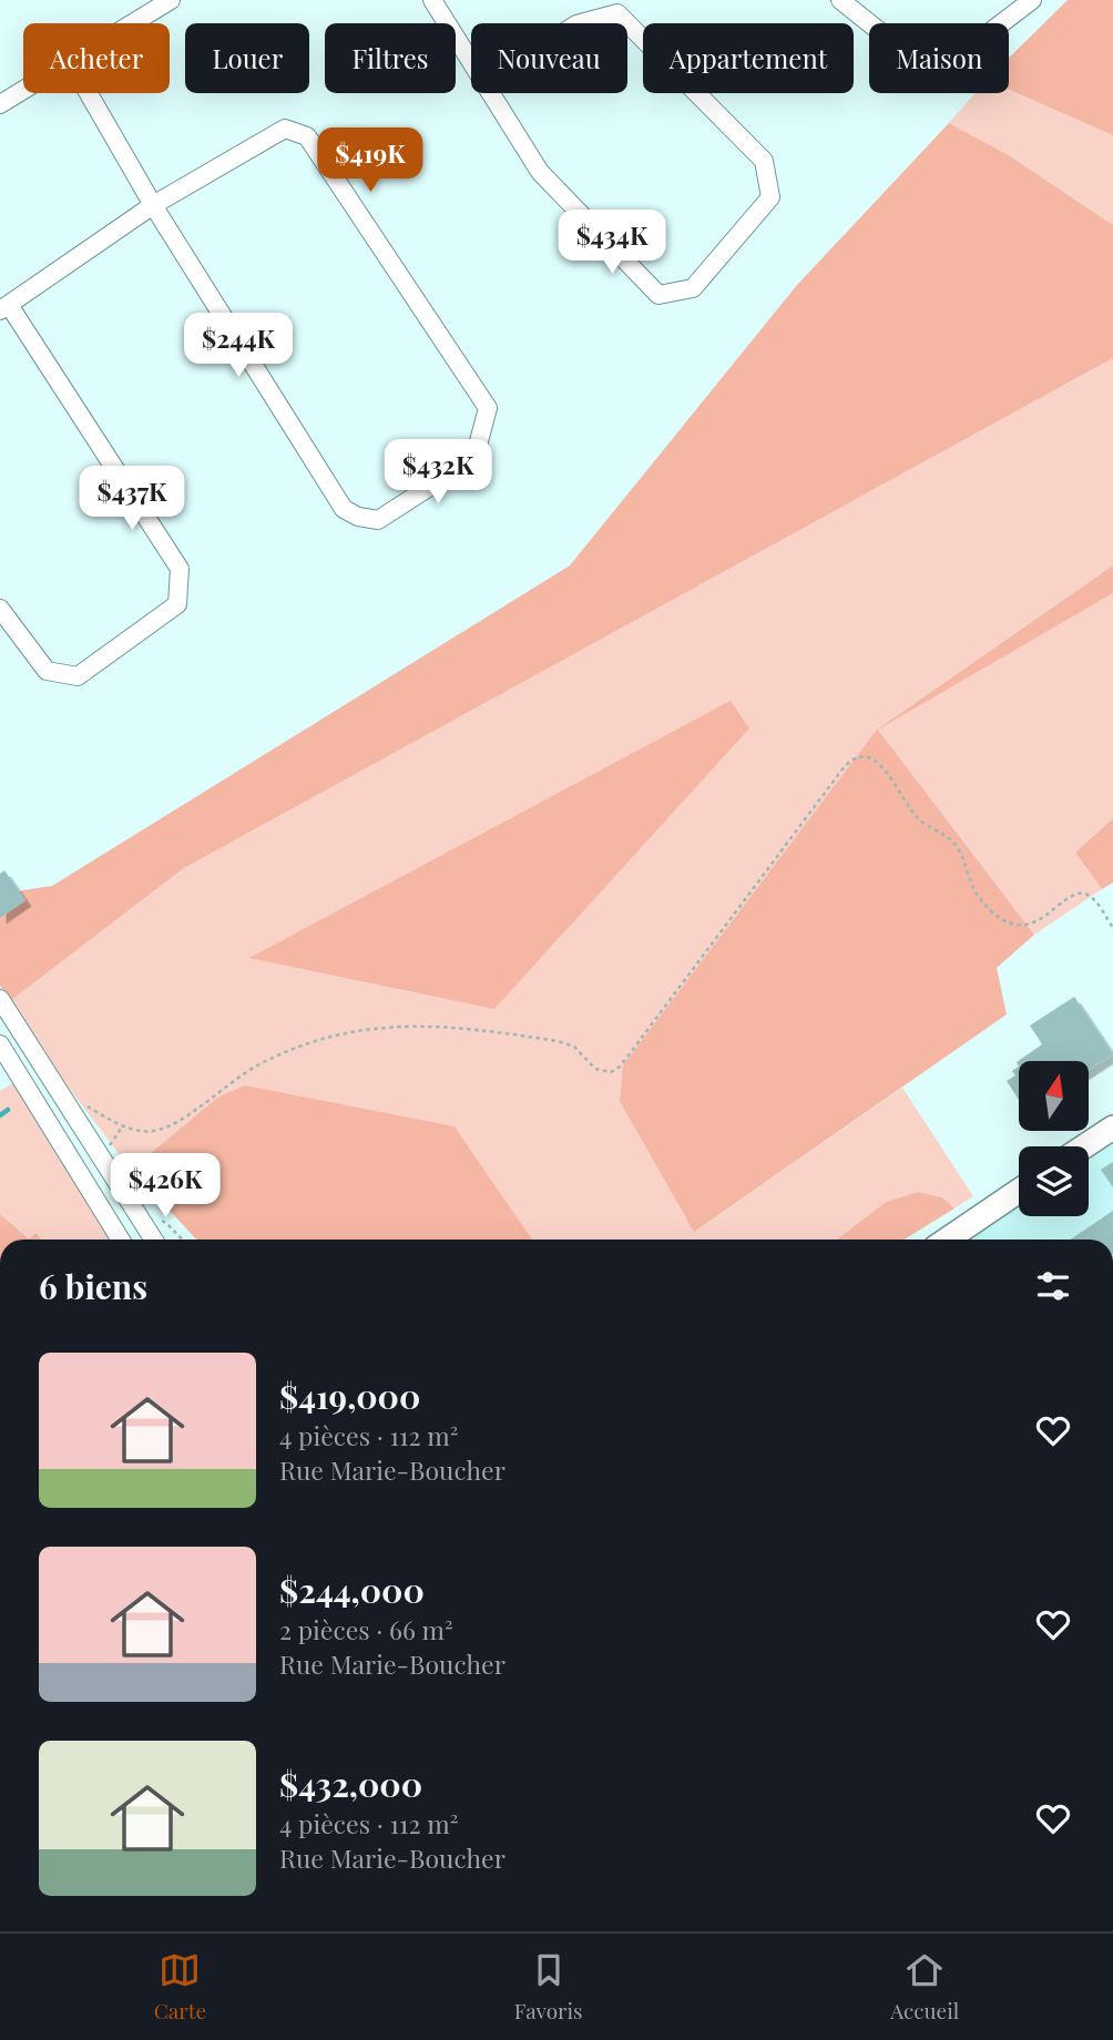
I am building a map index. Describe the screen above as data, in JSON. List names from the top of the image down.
{
  "north": "top",
  "page": {
    "chip": [
      "Acheter",
      "Louer",
      "Filtres",
      "Nouveau",
      "Appartement",
      "Maison"
    ],
    "price": [
      "$419K",
      "$434K",
      "$244K",
      "$432K",
      "$437K",
      "$426K"
    ],
    "heading": "6 biens",
    "list": [
      {
        "name": "$419,000",
        "note": "4 pièces · 112 m² · Rue Marie-Boucher"
      },
      {
        "name": "$244,000",
        "note": "2 pièces · 66 m² · Rue Marie-Boucher"
      },
      {
        "name": "$432,000",
        "note": "4 pièces · 112 m² · Rue Marie-Boucher"
      }
    ],
    "tabs": ["Carte", "Favoris", "Accueil"]
  }
}
